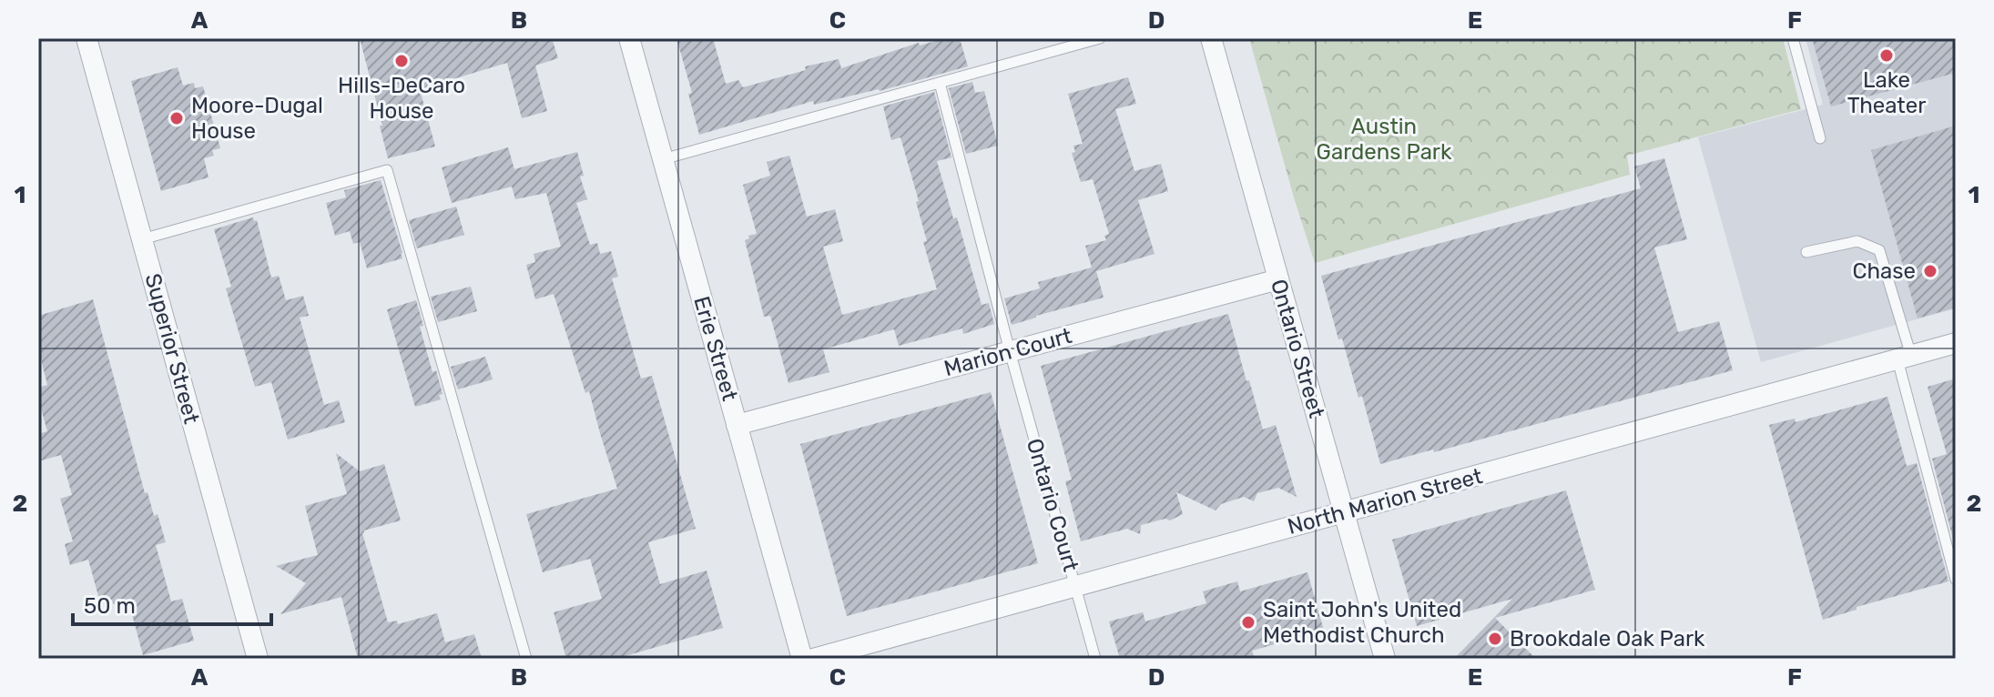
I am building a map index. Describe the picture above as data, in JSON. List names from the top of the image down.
{
  "streets": {
    "street": [
      "Superior Street",
      "Erie Street",
      "Ontario Street",
      "Marion Court",
      "North Marion Street"
    ],
    "lane": ["Ontario Court"]
  },
  "crossings": [
    ["Erie Street", "Marion Court"],
    ["Ontario Street", "Marion Court"],
    ["Ontario Street", "North Marion Street"],
    ["Marion Court", "Ontario Court"],
    ["North Marion Street", "Ontario Court"]
  ],
  "parks": ["Austin Gardens Park"],
  "places": [
    "Lake Theater",
    "Hills-DeCaro House",
    "Moore-Dugal House",
    "Chase",
    "Saint John's United Methodist Church",
    "Brookdale Oak Park"
  ],
  "scale_bar": "50 m",
  "grid": {
    "columns": [
      "A",
      "B",
      "C",
      "D",
      "E",
      "F"
    ],
    "rows": ["1", "2"]
  }
}
